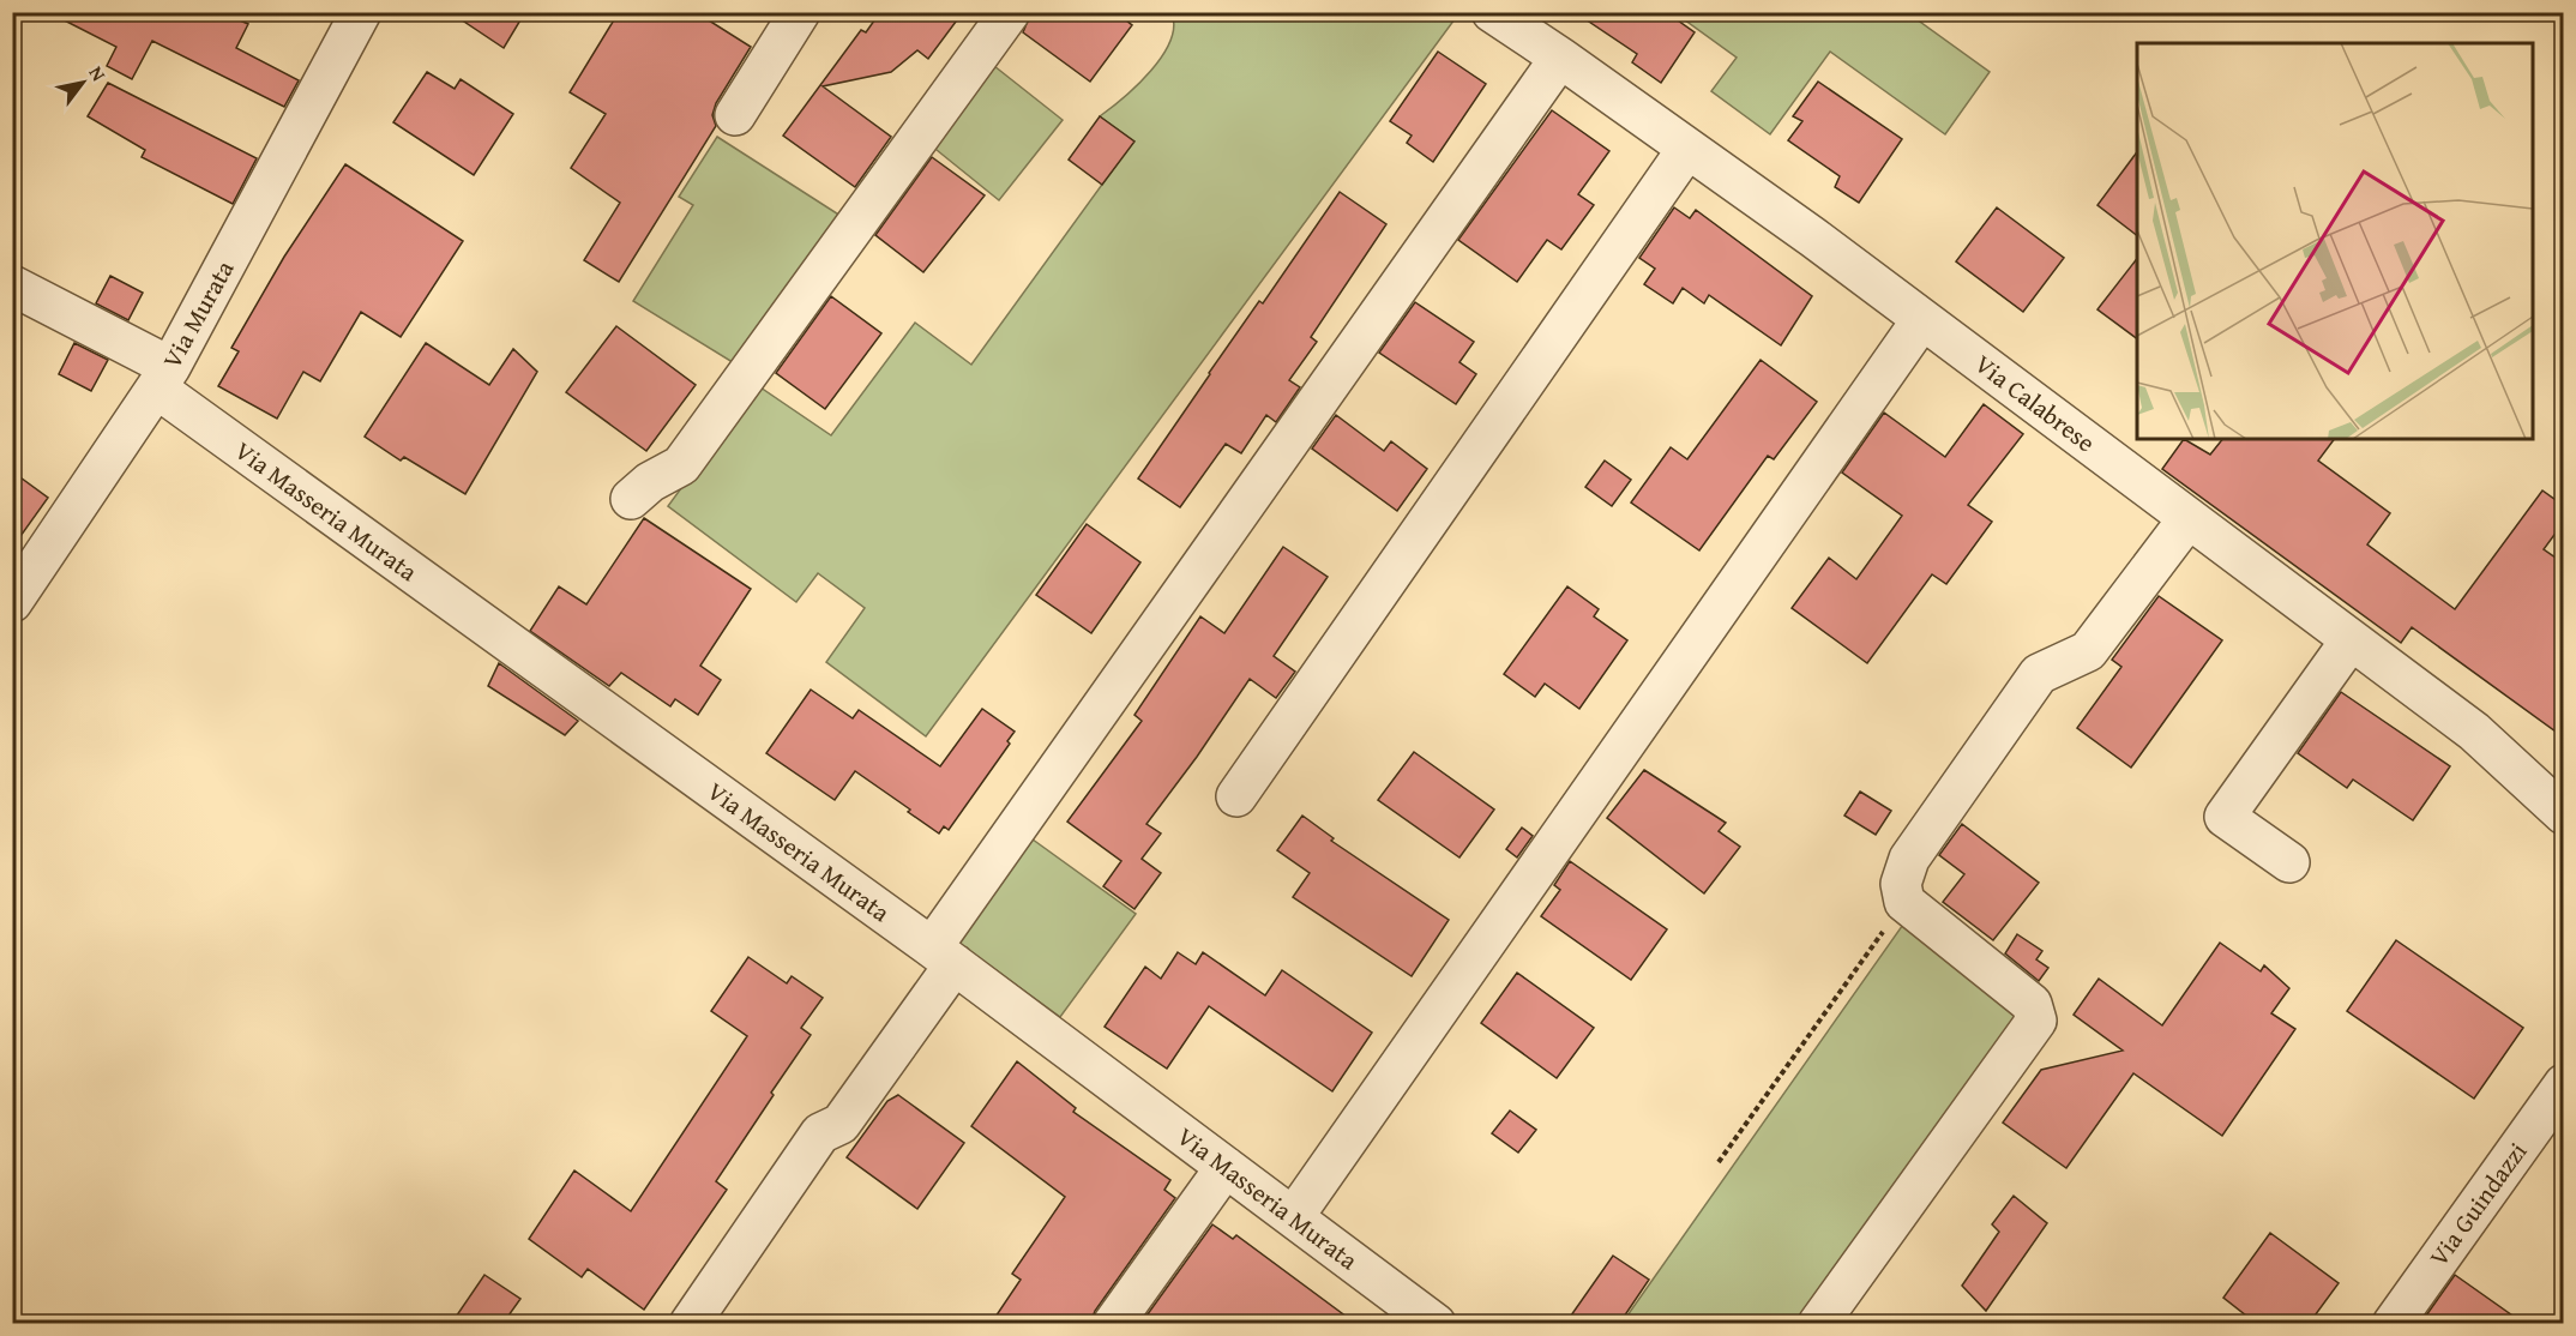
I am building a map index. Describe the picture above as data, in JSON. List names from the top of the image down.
{
  "streets": {
    "street": [
      "Via Murata",
      "Via Calabrese",
      "Via Masseria Murata",
      "Via Guindazzi"
    ]
  },
  "crossings": [
    ["Via Murata", "Via Masseria Murata"]
  ],
  "north": "top right"
}
